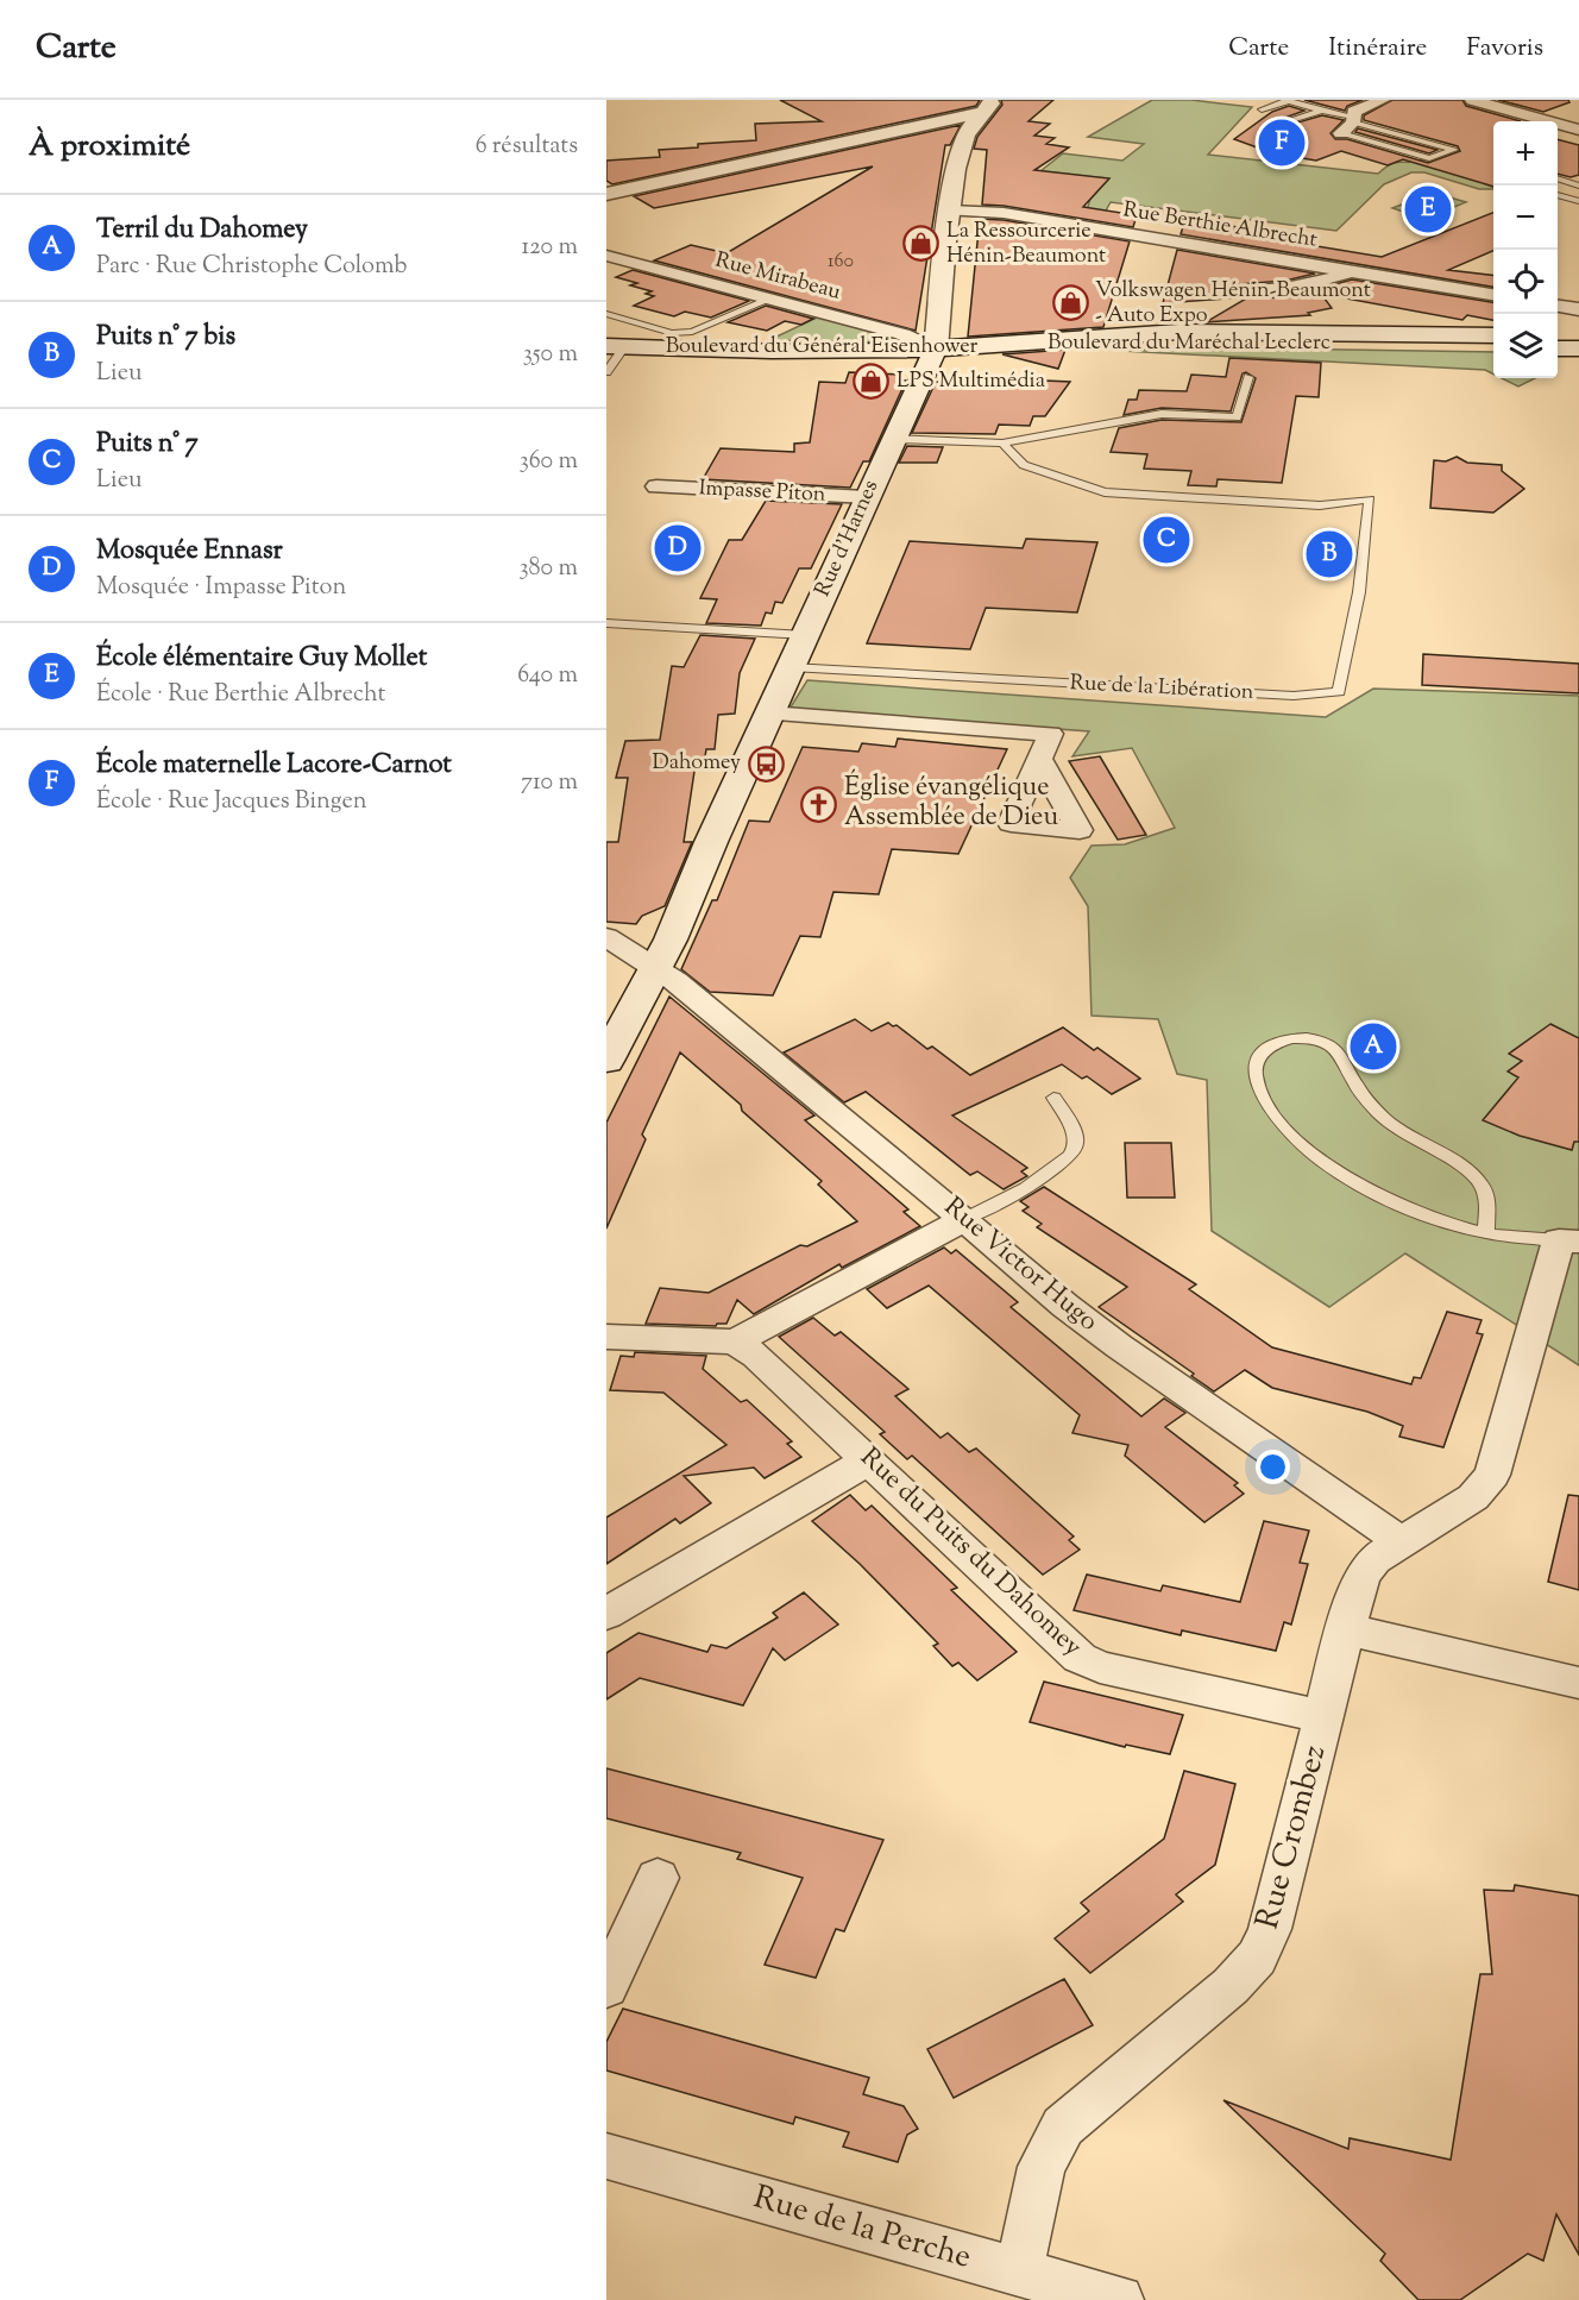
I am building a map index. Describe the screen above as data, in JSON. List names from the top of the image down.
{
  "streets": {
    "main road": ["Boulevard du Maréchal Leclerc", "Boulevard du Général Eisenhower", "Rue d'Harnes"],
    "street": [
      "Rue Berthie Albrecht",
      "Rue Mirabeau",
      "Impasse Piton",
      "Rue Victor Hugo",
      "Rue du Puits du Dahomey",
      "Rue Crombez",
      "Rue de la Perche"
    ],
    "lane": ["Rue de la Libération"]
  },
  "crossings": [
    ["Rue Berthie Albrecht", "Rue d'Harnes"],
    ["Rue Mirabeau", "Boulevard du Général Eisenhower"],
    ["Rue Mirabeau", "Rue d'Harnes"],
    ["Boulevard du Maréchal Leclerc", "Boulevard du Général Eisenhower"],
    ["Boulevard du Général Eisenhower", "Rue d'Harnes"],
    ["Impasse Piton", "Rue d'Harnes"],
    ["Rue d'Harnes", "Rue de la Libération"],
    ["Rue d'Harnes", "Rue Victor Hugo"],
    ["Rue Victor Hugo", "Rue Crombez"],
    ["Rue du Puits du Dahomey", "Rue Crombez"],
    ["Rue Crombez", "Rue de la Perche"]
  ],
  "places": {
    "shop": ["La Ressourcerie Hénin-Beaumont", "Volkswagen Hénin-Beaumont - Auto Expo", "LPS Multimédia"],
    "bus stop": ["Dahomey"],
    "church": ["Église évangélique Assemblée de Dieu"]
  },
  "house_numbers": ["160"],
  "page": {
    "header": "Carte",
    "nav": ["Carte", "Itinéraire", "Favoris"],
    "heading": ["À proximité", "6 résultats"],
    "pins": [
      "F",
      "E",
      "C",
      "D",
      "B",
      "A"
    ],
    "map_buttons": ["+", "−"],
    "list": [
      {
        "mark": "A",
        "name": "Terril du Dahomey",
        "note": "Parc · Rue Christophe Colomb",
        "value": "120 m"
      },
      {
        "mark": "B",
        "name": "Puits n° 7 bis",
        "note": "Lieu",
        "value": "350 m"
      },
      {
        "mark": "C",
        "name": "Puits n° 7",
        "note": "Lieu",
        "value": "360 m"
      },
      {
        "mark": "D",
        "name": "Mosquée Ennasr",
        "note": "Mosquée · Impasse Piton",
        "value": "380 m"
      },
      {
        "mark": "E",
        "name": "École élémentaire Guy Mollet",
        "note": "École · Rue Berthie Albrecht",
        "value": "640 m"
      },
      {
        "mark": "F",
        "name": "École maternelle Lacore-Carnot",
        "note": "École · Rue Jacques Bingen",
        "value": "710 m"
      }
    ]
  }
}
